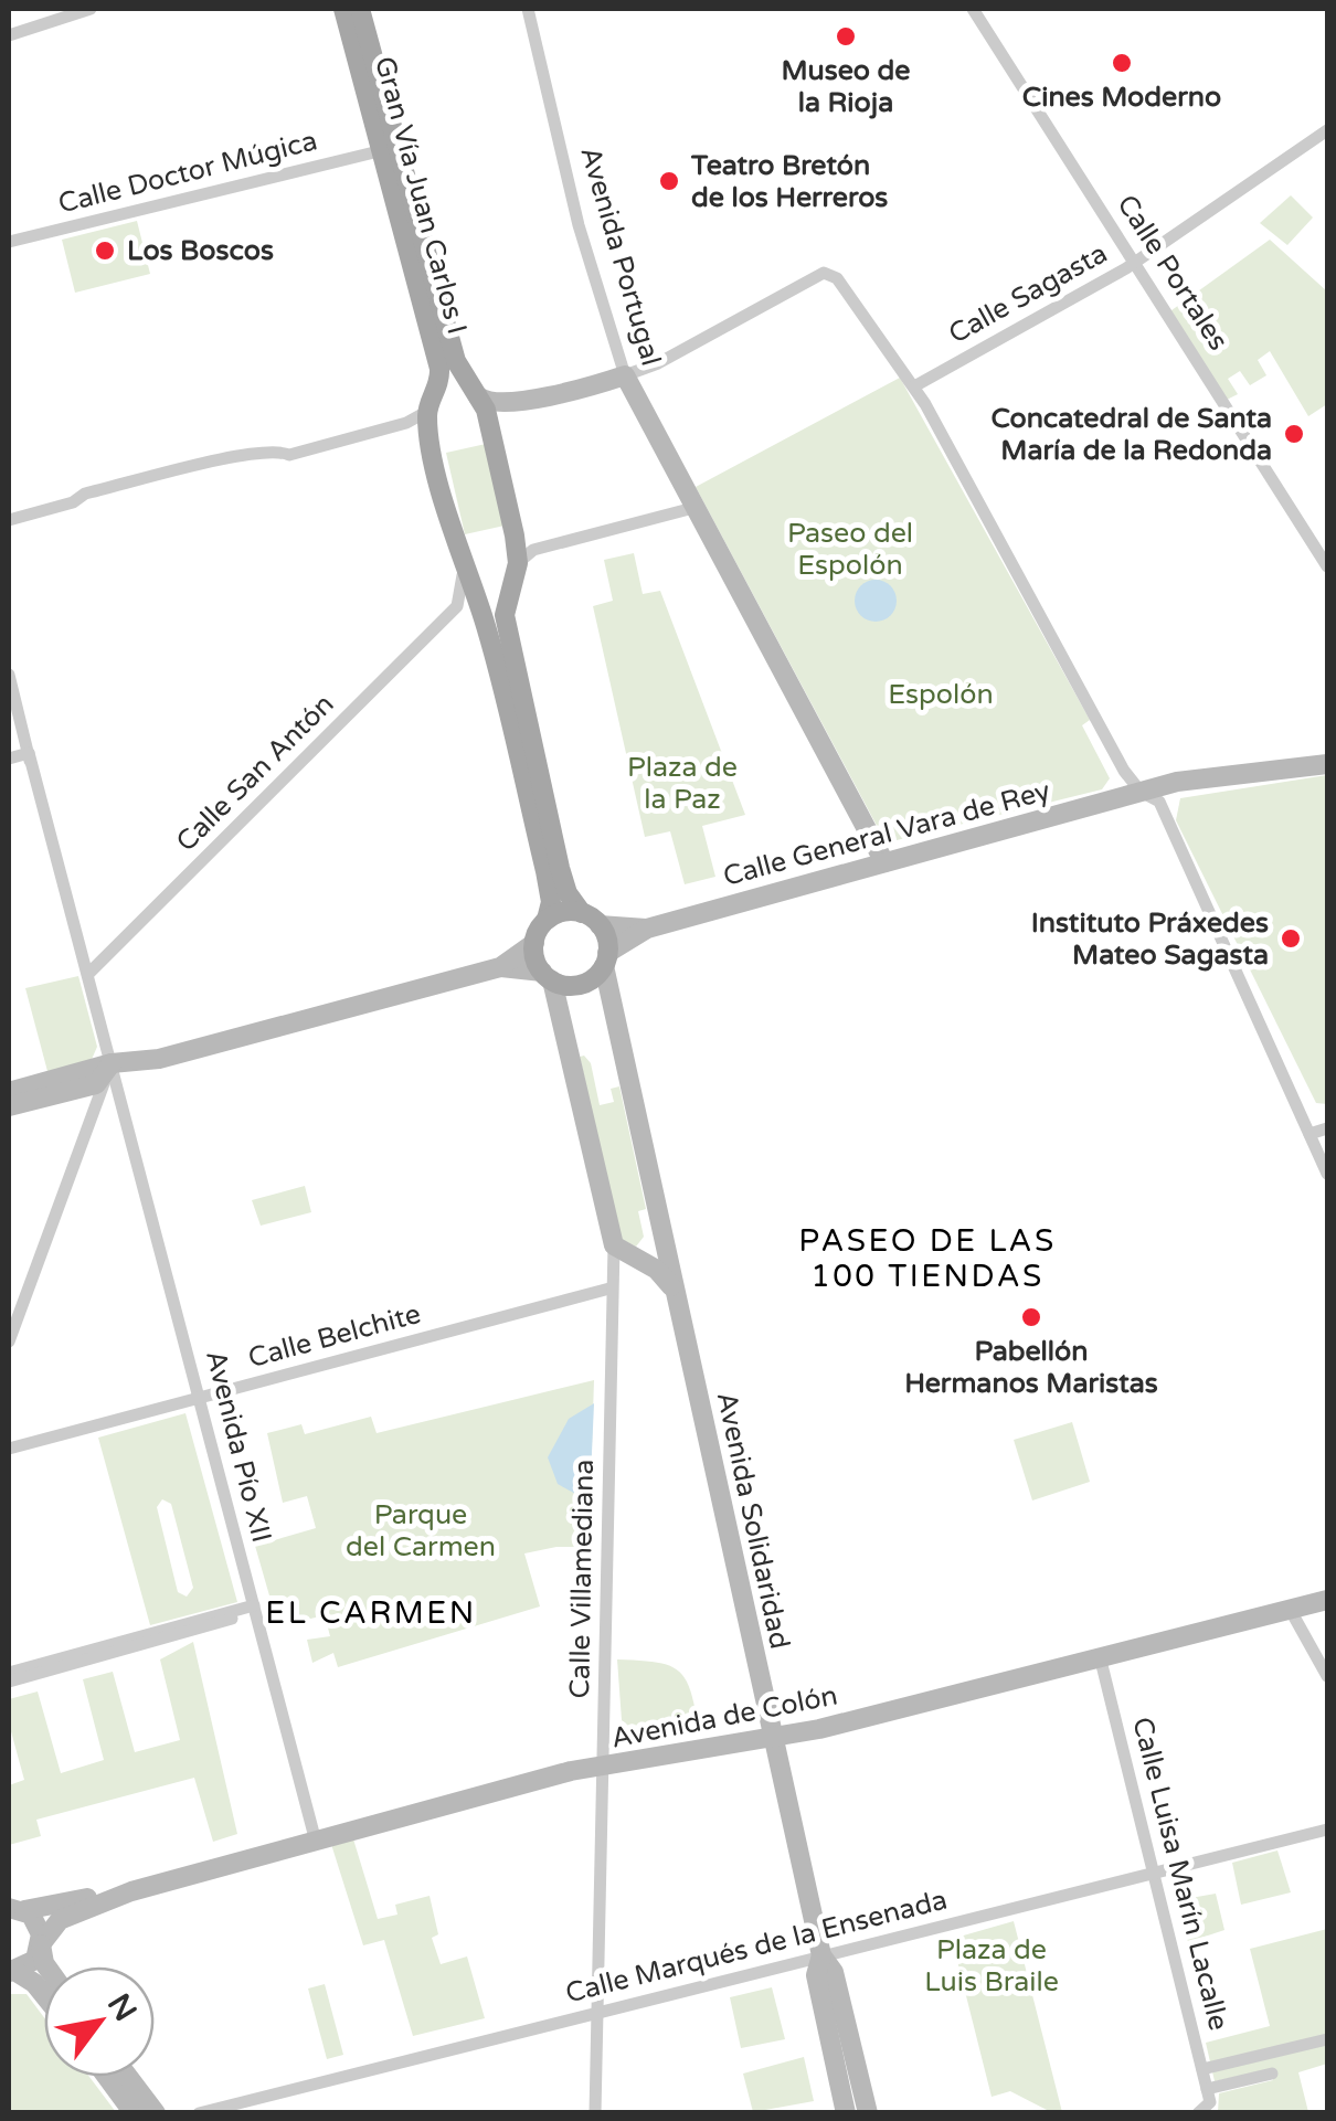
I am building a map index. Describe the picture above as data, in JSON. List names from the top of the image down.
{
  "streets": {
    "main road": [
      "Gran Vía Juan Carlos I",
      "Avenida Portugal",
      "Calle General Vara de Rey",
      "Avenida Solidaridad",
      "Avenida de Colón"
    ],
    "street": [
      "Calle Doctor Múgica",
      "Calle Portales",
      "Calle Sagasta",
      "Calle San Antón",
      "Calle Belchite",
      "Avenida Pío XII",
      "Calle Villamediana",
      "Calle Luisa Marín Lacalle",
      "Calle Marqués de la Ensenada"
    ]
  },
  "crossings": [
    ["Calle Doctor Múgica", "Gran Vía Juan Carlos I"],
    ["Gran Vía Juan Carlos I", "Calle San Antón"],
    ["Gran Vía Juan Carlos I", "Calle General Vara de Rey"],
    ["Gran Vía Juan Carlos I", "Avenida Solidaridad"],
    ["Avenida Portugal", "Calle General Vara de Rey"],
    ["Calle Portales", "Calle Sagasta"],
    ["Calle San Antón", "Avenida Pío XII"],
    ["Calle General Vara de Rey", "Avenida Solidaridad"],
    ["Calle Belchite", "Avenida Pío XII"],
    ["Calle Belchite", "Calle Villamediana"],
    ["Avenida Pío XII", "Avenida de Colón"],
    ["Avenida Solidaridad", "Avenida de Colón"],
    ["Avenida Solidaridad", "Calle Marqués de la Ensenada"],
    ["Calle Villamediana", "Avenida de Colón"],
    ["Calle Villamediana", "Calle Marqués de la Ensenada"],
    ["Avenida de Colón", "Calle Luisa Marín Lacalle"],
    ["Calle Luisa Marín Lacalle", "Calle Marqués de la Ensenada"]
  ],
  "districts": ["PASEO DE LAS 100 TIENDAS", "EL CARMEN"],
  "parks": [
    "Paseo del Espolón",
    "Espolón",
    "Plaza de la Paz",
    "Parque del Carmen",
    "Plaza de Luis Braile"
  ],
  "places": [
    "Museo de la Rioja",
    "Cines Moderno",
    "Teatro Bretón de los Herreros",
    "Los Boscos",
    "Concatedral de Santa María de la Redonda",
    "Instituto Práxedes Mateo Sagasta",
    "Pabellón Hermanos Maristas"
  ],
  "north": "top right"
}
